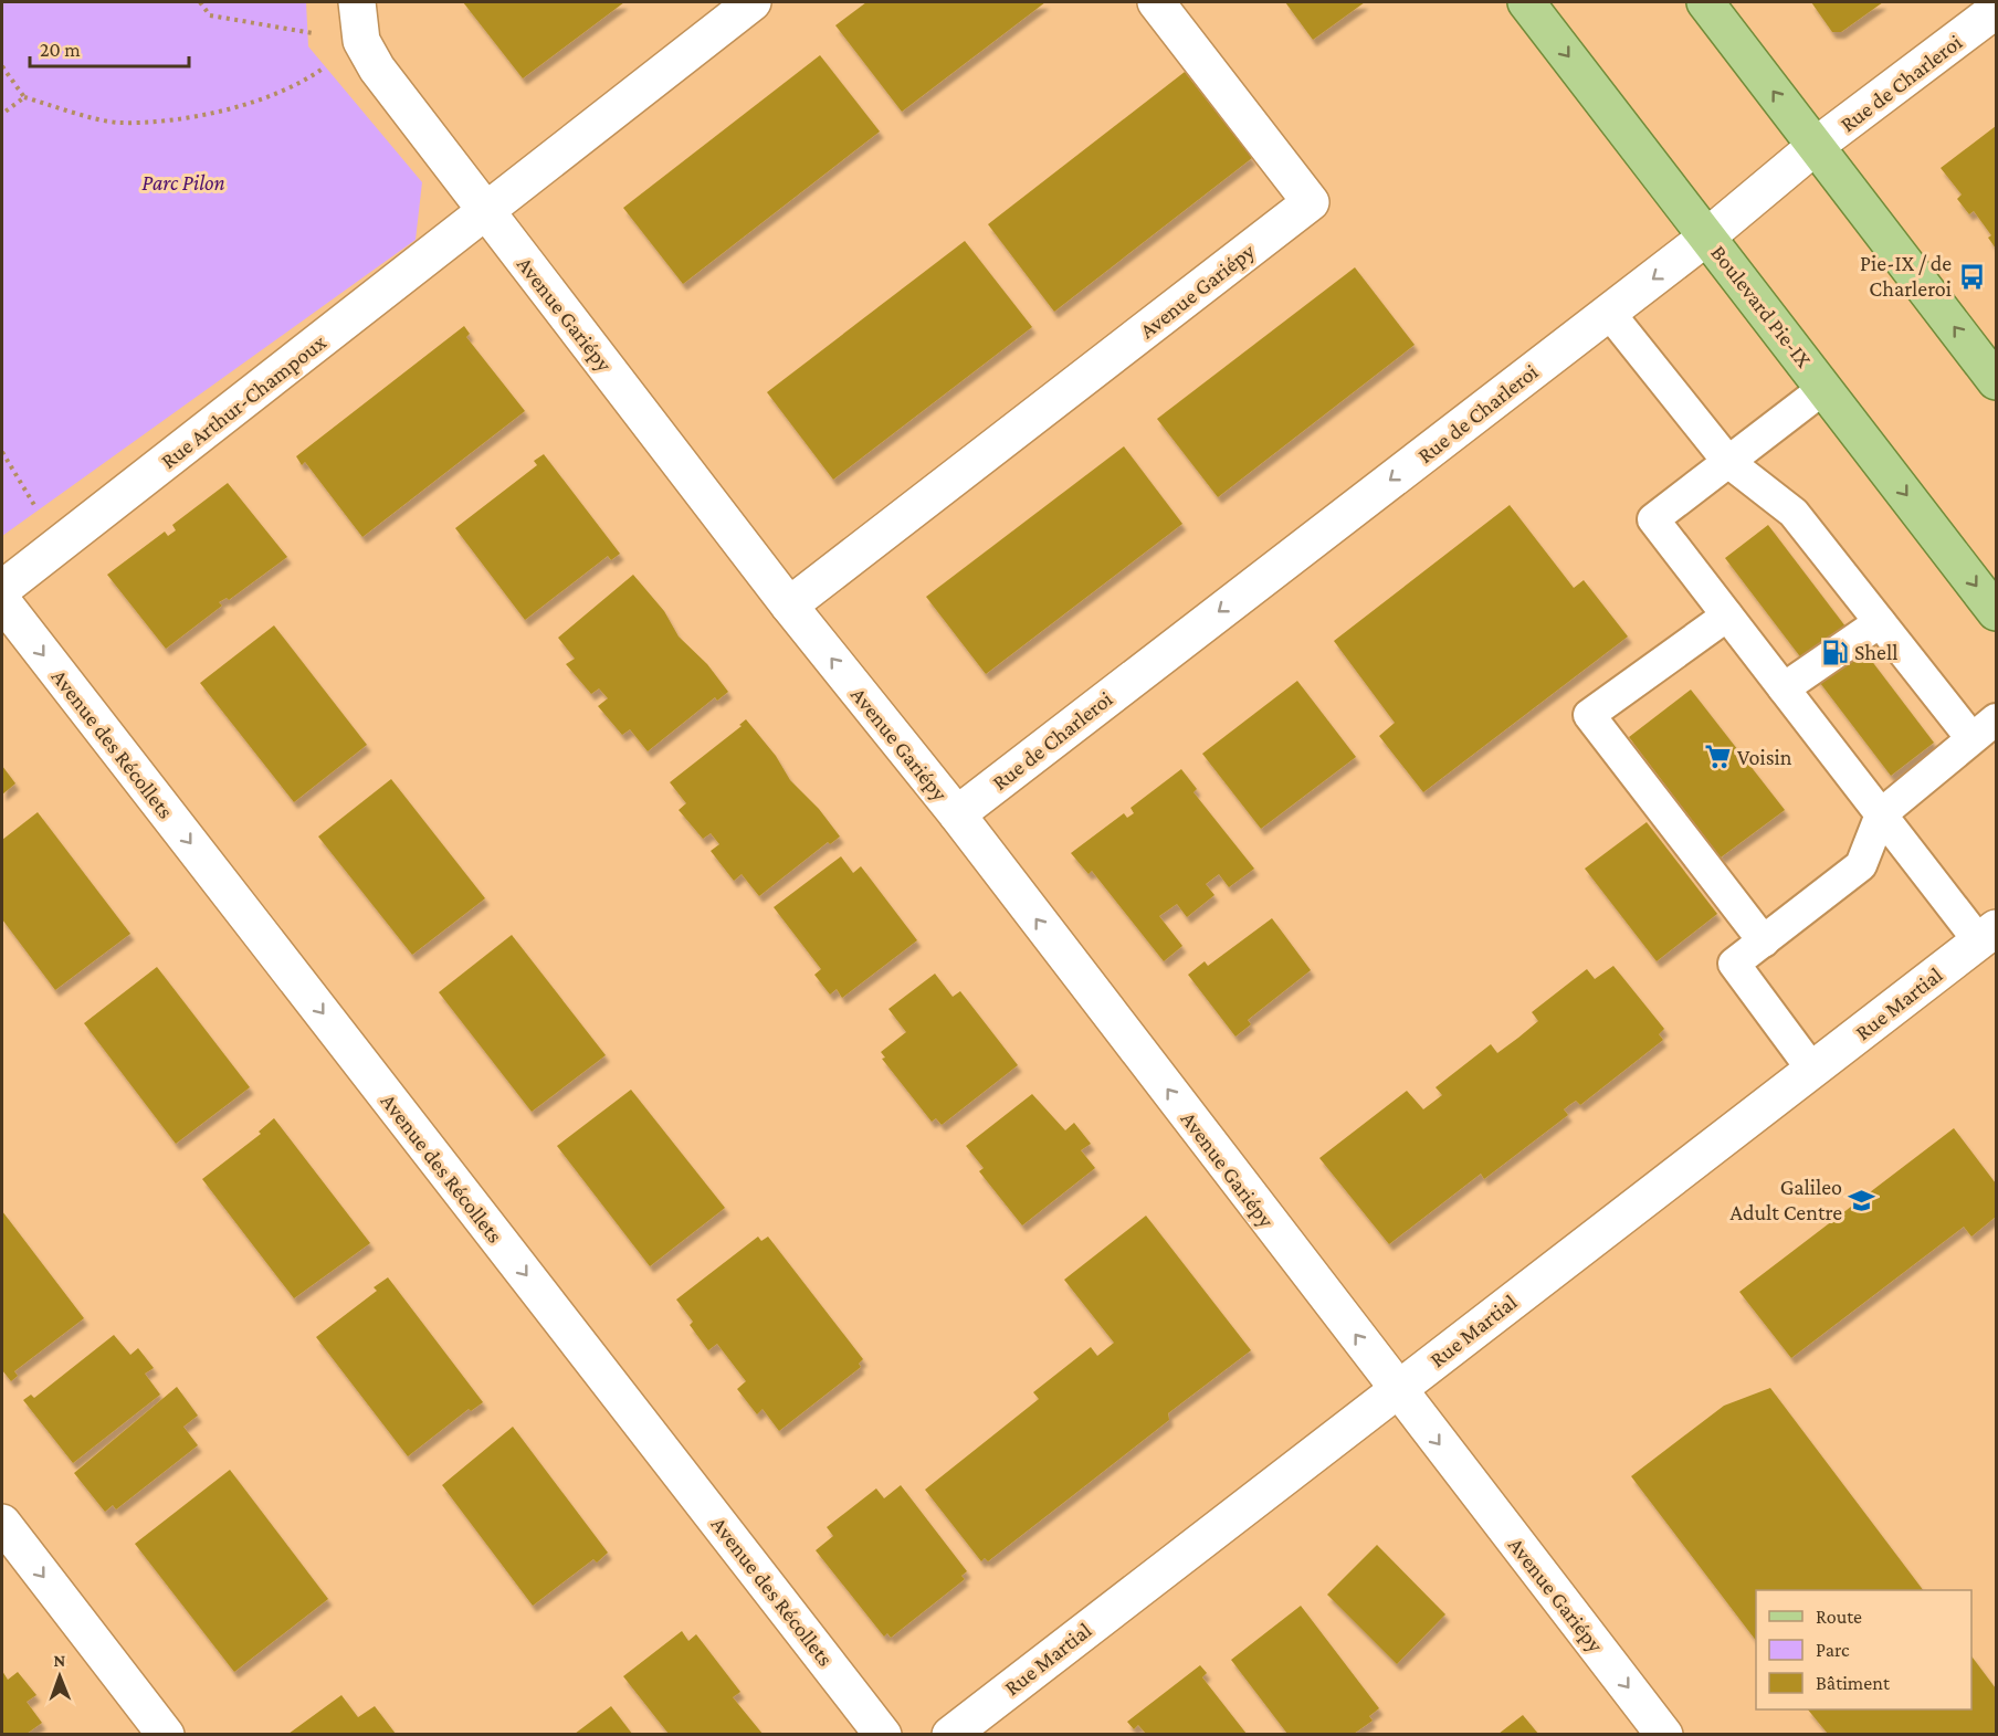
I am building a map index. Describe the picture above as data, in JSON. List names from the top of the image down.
{
  "streets": {
    "main road": ["Boulevard Pie-IX"],
    "street": [
      "Rue de Charleroi",
      "Avenue Gariépy",
      "Rue Arthur-Champoux",
      "Avenue des Récollets",
      "Rue Martial"
    ]
  },
  "crossings": [
    ["Rue de Charleroi", "Avenue Gariépy"],
    ["Rue de Charleroi", "Boulevard Pie-IX"],
    ["Avenue Gariépy", "Rue Arthur-Champoux"],
    ["Avenue Gariépy", "Rue Martial"]
  ],
  "one_way": ["Rue de Charleroi", "Avenue des Récollets"],
  "parks": ["Parc Pilon"],
  "places": {
    "bus stop": ["Pie-IX / de Charleroi"],
    "fuel station": ["Shell"],
    "supermarket": ["Voisin"],
    "school or university": ["Galileo Adult Centre"]
  },
  "legend": ["Route", "Parc", "Bâtiment"],
  "scale_bar": "20 m",
  "north": "top"
}
